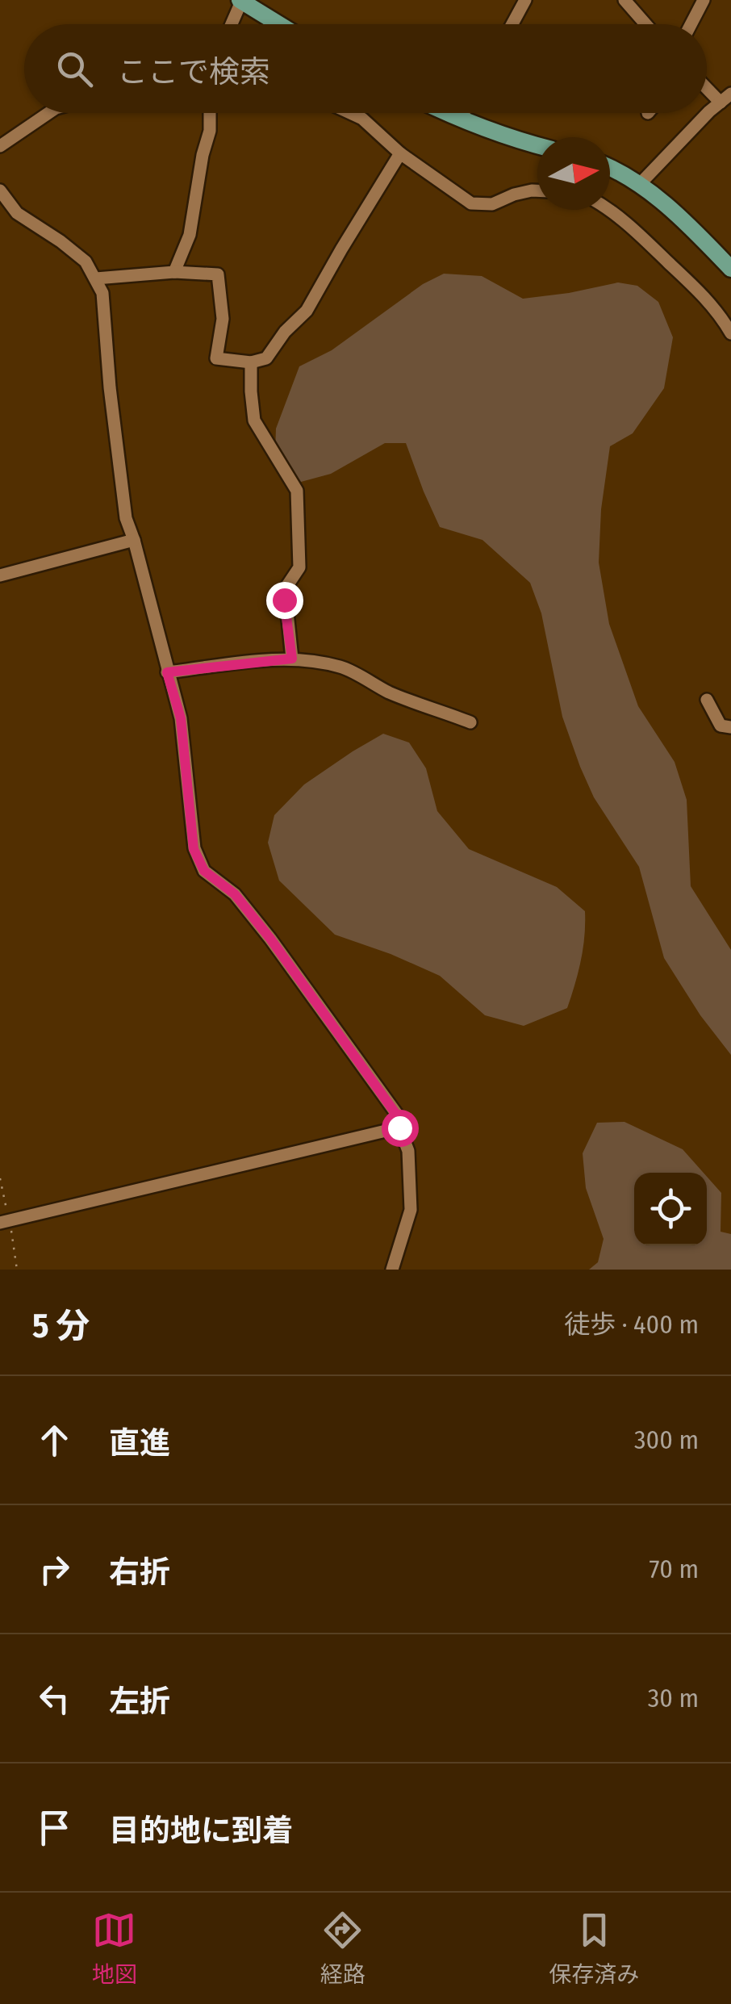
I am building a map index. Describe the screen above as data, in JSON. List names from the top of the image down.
{
  "north": "right",
  "page": {
    "search": "ここで検索",
    "heading": ["5 分", "徒歩 · 400 m"],
    "list": [
      ["直進", "300 m"],
      ["右折", "70 m"],
      ["左折", "30 m"],
      "目的地に到着"
    ],
    "nav": ["地図", "経路", "保存済み"]
  }
}
